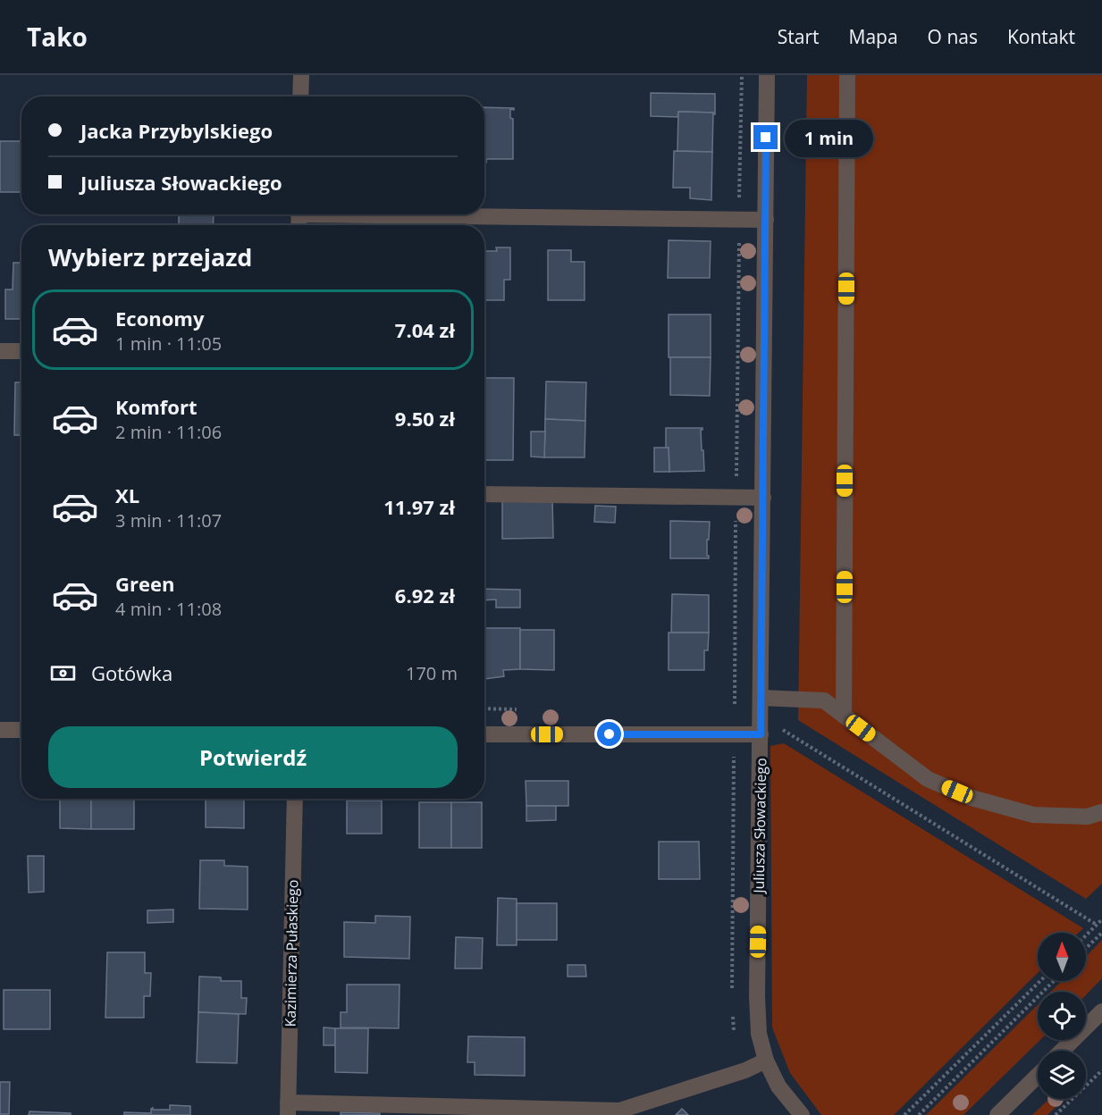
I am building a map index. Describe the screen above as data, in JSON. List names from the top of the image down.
{
  "streets": {
    "street": ["Juliusza Słowackiego", "Kazimierza Pułaskiego"]
  },
  "north": "top",
  "page": {
    "header": "Tako",
    "nav": [
      "Start",
      "Mapa",
      "O nas",
      "Kontakt"
    ],
    "banner": ["Jacka Przybylskiego", "Juliusza Słowackiego"],
    "bubble": "1 min",
    "heading": "Wybierz przejazd",
    "list": [
      {
        "name": "Economy",
        "note": "1 min · 11:05",
        "value": "7.04 zł"
      },
      {
        "name": "Komfort",
        "note": "2 min · 11:06",
        "value": "9.50 zł"
      },
      {
        "name": "XL",
        "note": "3 min · 11:07",
        "value": "11.97 zł"
      },
      {
        "name": "Green",
        "note": "4 min · 11:08",
        "value": "6.92 zł"
      }
    ],
    "pay": ["Gotówka", "170 m"],
    "buttons": "Potwierdź"
  }
}
